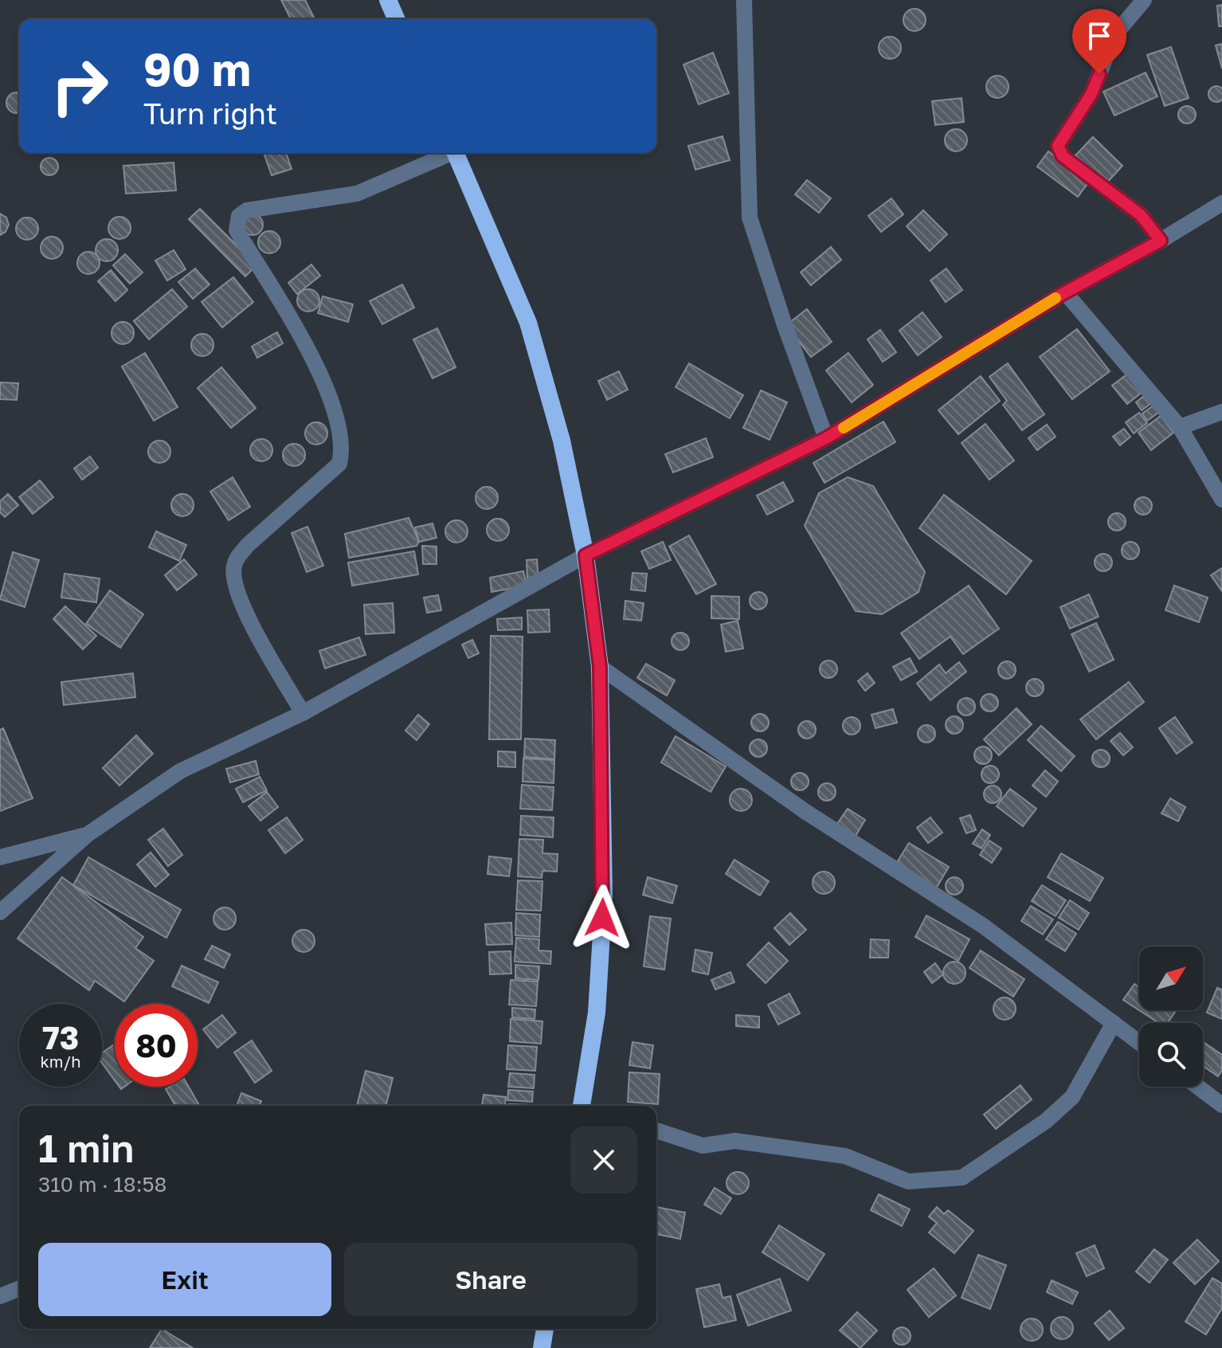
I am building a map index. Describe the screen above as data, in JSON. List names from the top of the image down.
{
  "north": "top right",
  "page": {
    "turn": ["90 m", "Turn right"],
    "speed": "73 km/h",
    "limit": "80",
    "heading": ["1 min", "310 m · 18:58"],
    "buttons": ["Exit", "Share"]
  }
}
